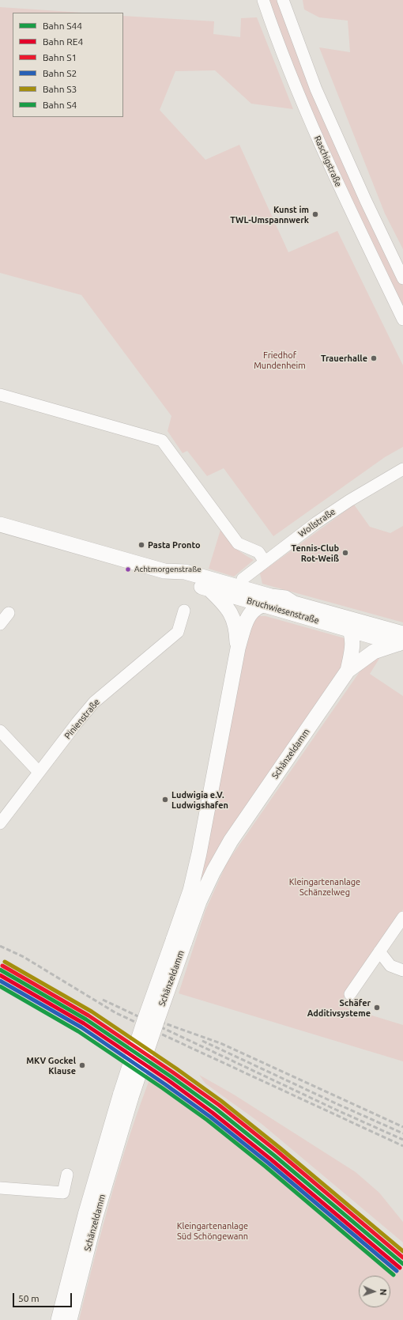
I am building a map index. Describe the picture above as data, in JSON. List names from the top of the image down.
{
  "streets": {
    "main road": ["Bruchwiesenstraße", "Schänzeldamm"],
    "street": ["Raschigstraße", "Wollstraße", "Pinienstraße"]
  },
  "crossings": [
    ["Wollstraße", "Bruchwiesenstraße"],
    ["Bruchwiesenstraße", "Schänzeldamm"]
  ],
  "parks": ["Friedhof Mundenheim", "Kleingartenanlage Schänzelweg", "Kleingartenanlage Süd Schöngewann"],
  "places": [
    "Kunst im TWL-Umspannwerk",
    "Trauerhalle",
    "Pasta Pronto",
    "Tennis-Club Rot-Weiß",
    "Achtmorgenstraße",
    "Ludwigia e.V. Ludwigshafen",
    "Schäfer Additivsysteme",
    "MKV Gockel Klause"
  ],
  "lines": [
    "rail line S3",
    "rail line S1",
    "rail line S44",
    "rail line RE4",
    "rail line S2",
    "rail line S4"
  ],
  "legend": [
    "Bahn S44",
    "Bahn RE4",
    "Bahn S1",
    "Bahn S2",
    "Bahn S3",
    "Bahn S4"
  ],
  "scale_bar": "50 m",
  "north": "right"
}
